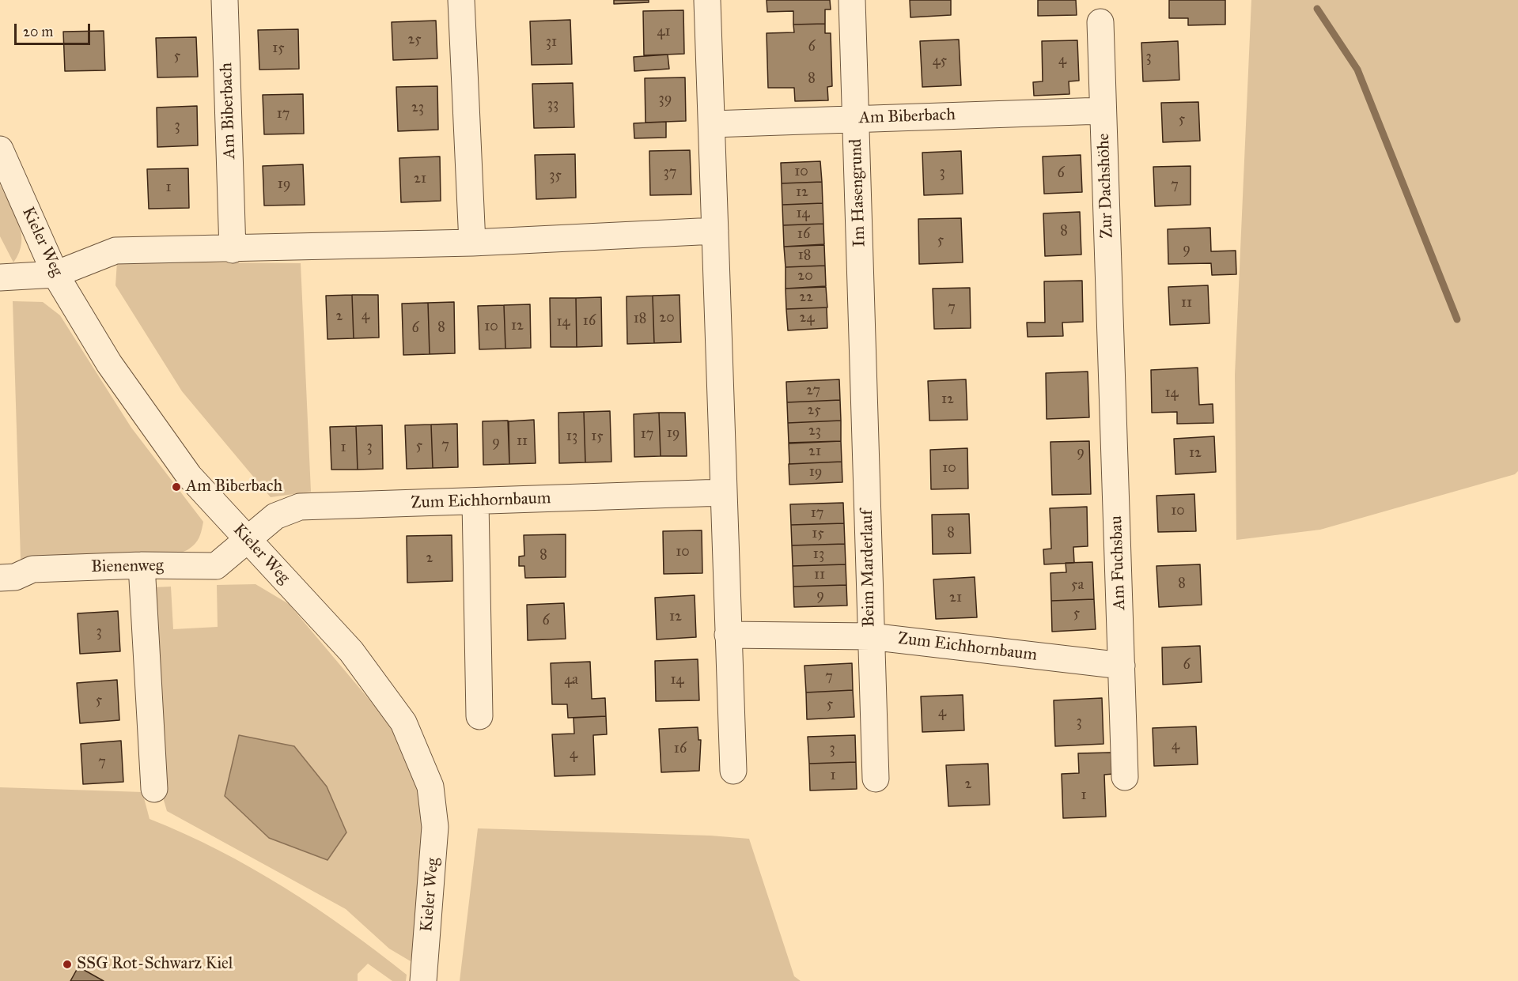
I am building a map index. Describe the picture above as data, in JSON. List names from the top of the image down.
{
  "streets": {
    "street": [
      "Am Biberbach",
      "Zur Dachshöhe",
      "Im Hasengrund",
      "Kieler Weg",
      "Zum Eichhornbaum",
      "Am Fuchsbau",
      "Bienenweg",
      "Beim Marderlauf"
    ]
  },
  "crossings": [
    ["Am Biberbach", "Zur Dachshöhe"],
    ["Am Biberbach", "Im Hasengrund"],
    ["Zur Dachshöhe", "Am Fuchsbau"],
    ["Im Hasengrund", "Beim Marderlauf"],
    ["Kieler Weg", "Zum Eichhornbaum"],
    ["Kieler Weg", "Bienenweg"],
    ["Zum Eichhornbaum", "Am Fuchsbau"],
    ["Zum Eichhornbaum", "Bienenweg"],
    ["Zum Eichhornbaum", "Beim Marderlauf"]
  ],
  "places": ["Am Biberbach", "SSG Rot-Schwarz Kiel"],
  "house_numbers": [
    "41",
    "25",
    "31",
    "6",
    "15",
    "5",
    "3",
    "4",
    "45",
    "8",
    "39",
    "33",
    "23",
    "17",
    "5",
    "3",
    "10",
    "37",
    "3",
    "6",
    "35",
    "21",
    "19",
    "7",
    "1",
    "12",
    "14",
    "8",
    "16",
    "5",
    "9",
    "18",
    "20",
    "22",
    "11",
    "7",
    "4",
    "2",
    "20",
    "24",
    "18",
    "16",
    "14",
    "12",
    "10",
    "8",
    "6",
    "27",
    "14",
    "12",
    "25",
    "23",
    "19",
    "17",
    "13",
    "15",
    "11",
    "9",
    "7",
    "5",
    "3",
    "1",
    "21",
    "9",
    "12",
    "10",
    "19",
    "10",
    "17",
    "8",
    "15",
    "10",
    "13",
    "8",
    "2",
    "11",
    "8",
    "5a",
    "9",
    "21",
    "5",
    "12",
    "6",
    "3",
    "6",
    "7",
    "4a",
    "14",
    "5",
    "5",
    "4",
    "3",
    "4",
    "16",
    "3",
    "4",
    "7",
    "1",
    "2",
    "1"
  ],
  "scale_bar": "20 m"
}
